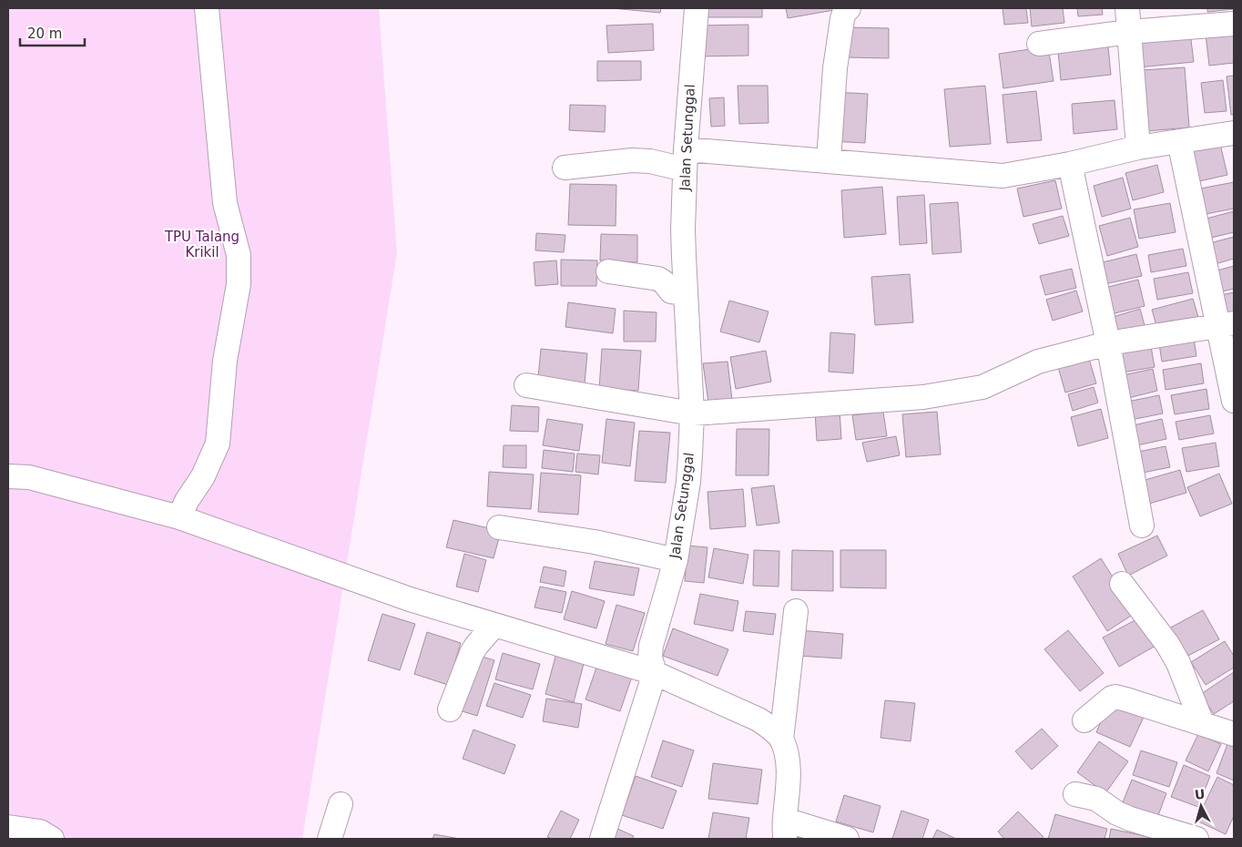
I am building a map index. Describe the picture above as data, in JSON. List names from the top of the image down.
{
  "streets": {
    "street": ["Jalan Setunggal"]
  },
  "parks": ["TPU Talang Krikil"],
  "scale_bar": "20 m",
  "north": "top"
}
